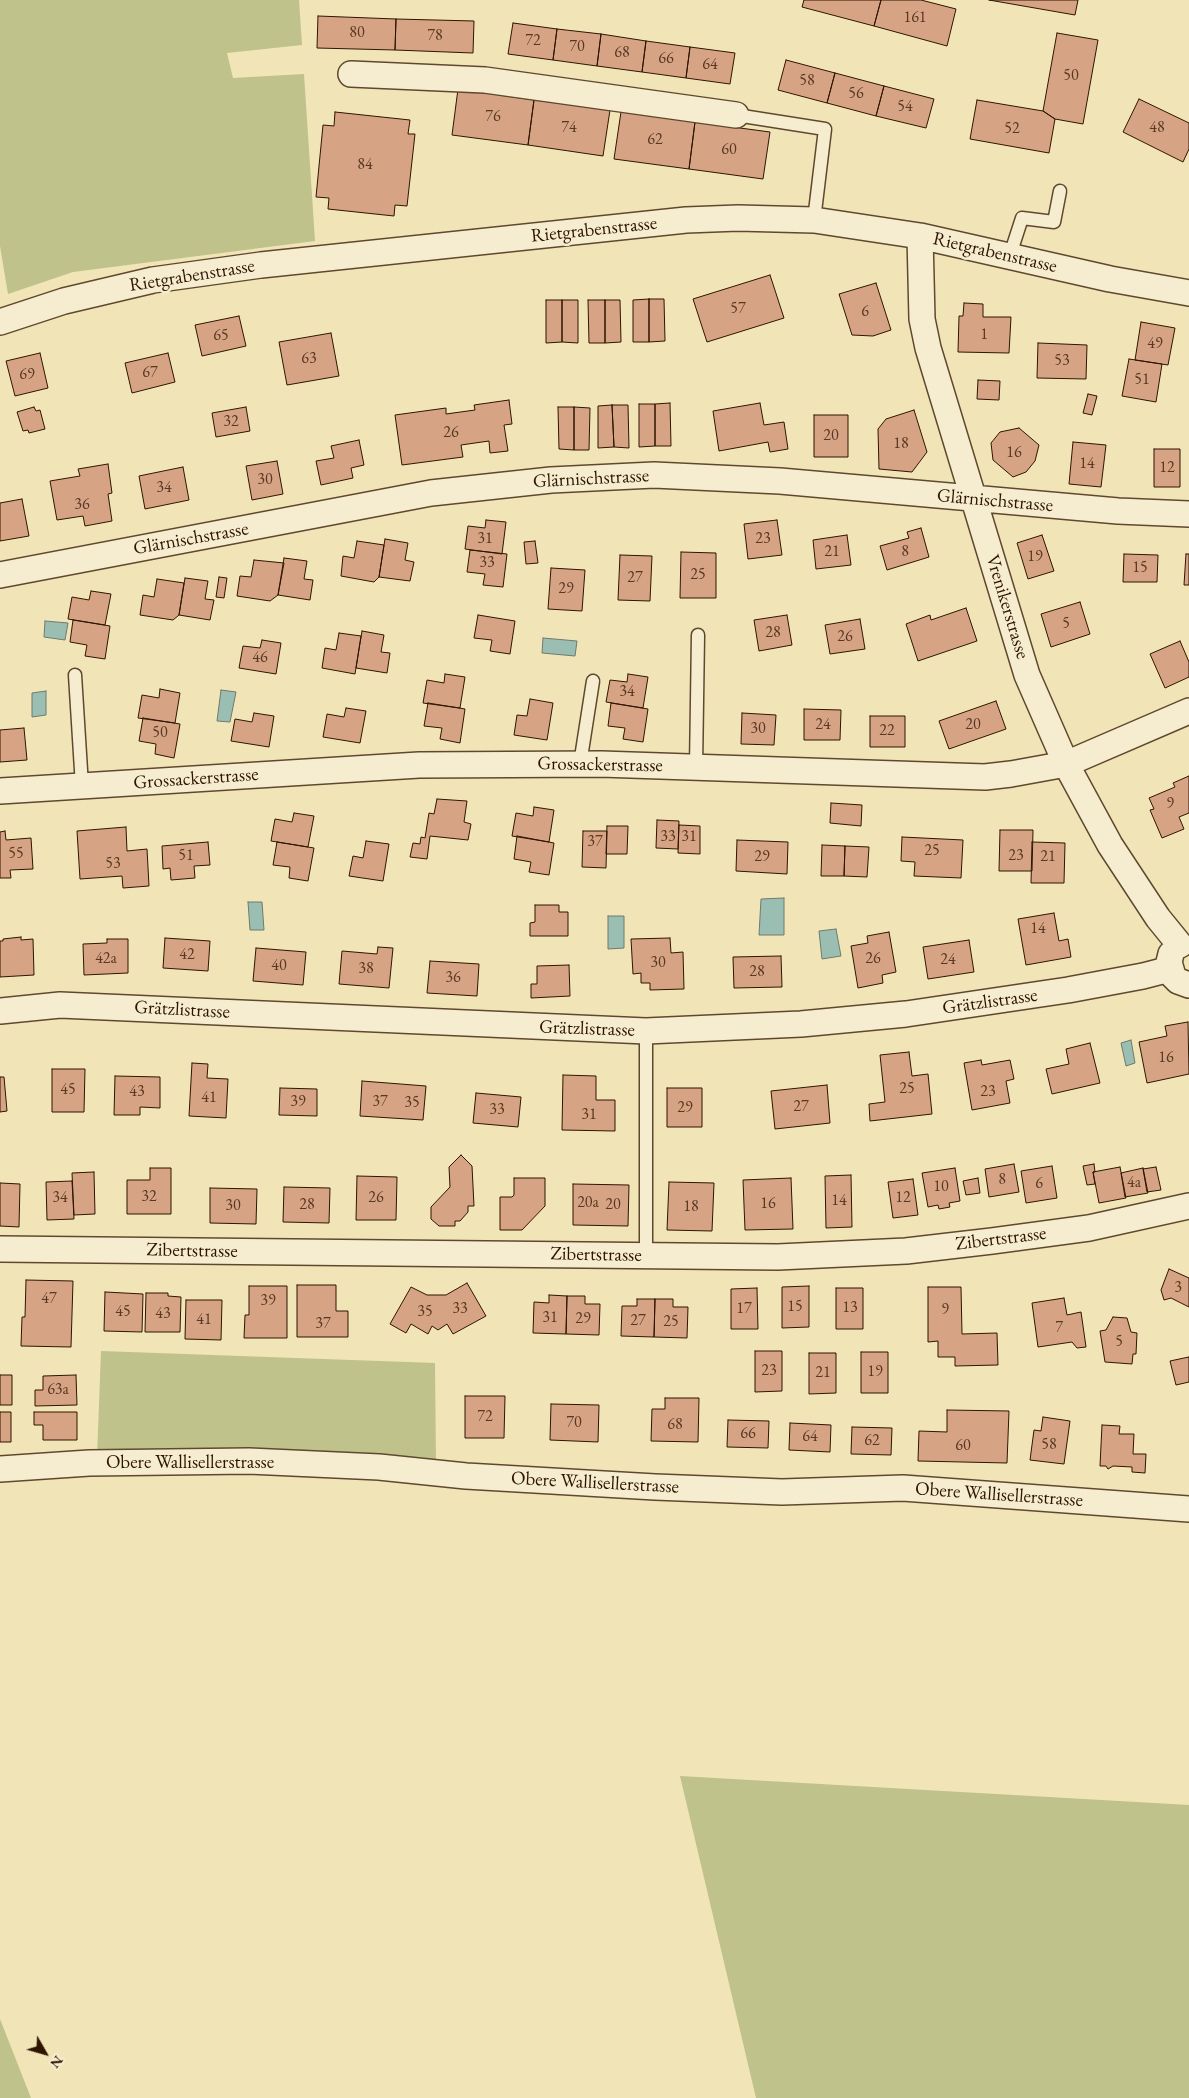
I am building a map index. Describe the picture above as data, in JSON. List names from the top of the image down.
{
  "streets": {
    "street": [
      "Rietgrabenstrasse",
      "Glärnischstrasse",
      "Vrenikerstrasse",
      "Grossackerstrasse",
      "Grätzlistrasse",
      "Zibertstrasse",
      "Obere Wallisellerstrasse"
    ]
  },
  "crossings": [
    ["Rietgrabenstrasse", "Vrenikerstrasse"],
    ["Glärnischstrasse", "Vrenikerstrasse"],
    ["Vrenikerstrasse", "Grossackerstrasse"]
  ],
  "house_numbers": [
    "161",
    "80",
    "78",
    "72",
    "70",
    "68",
    "66",
    "64",
    "50",
    "58",
    "56",
    "54",
    "76",
    "74",
    "48",
    "52",
    "62",
    "60",
    "84",
    "57",
    "6",
    "1",
    "65",
    "49",
    "63",
    "53",
    "67",
    "69",
    "51",
    "32",
    "26",
    "20",
    "18",
    "16",
    "14",
    "12",
    "30",
    "34",
    "36",
    "31",
    "23",
    "21",
    "8",
    "19",
    "33",
    "15",
    "25",
    "27",
    "29",
    "5",
    "28",
    "26",
    "46",
    "34",
    "24",
    "20",
    "30",
    "22",
    "50",
    "9",
    "33",
    "31",
    "37",
    "25",
    "55",
    "51",
    "23",
    "29",
    "21",
    "53",
    "14",
    "42",
    "42a",
    "26",
    "24",
    "30",
    "40",
    "38",
    "28",
    "36",
    "16",
    "25",
    "45",
    "43",
    "23",
    "41",
    "39",
    "37",
    "35",
    "27",
    "29",
    "33",
    "31",
    "8",
    "4a",
    "6",
    "10",
    "32",
    "34",
    "26",
    "12",
    "14",
    "20a",
    "16",
    "28",
    "20",
    "30",
    "18",
    "3",
    "47",
    "39",
    "15",
    "13",
    "33",
    "17",
    "9",
    "45",
    "35",
    "43",
    "31",
    "29",
    "41",
    "27",
    "25",
    "37",
    "7",
    "5",
    "23",
    "19",
    "21",
    "63a",
    "72",
    "70",
    "68",
    "66",
    "64",
    "62",
    "58",
    "60"
  ],
  "north": "bottom right"
}
